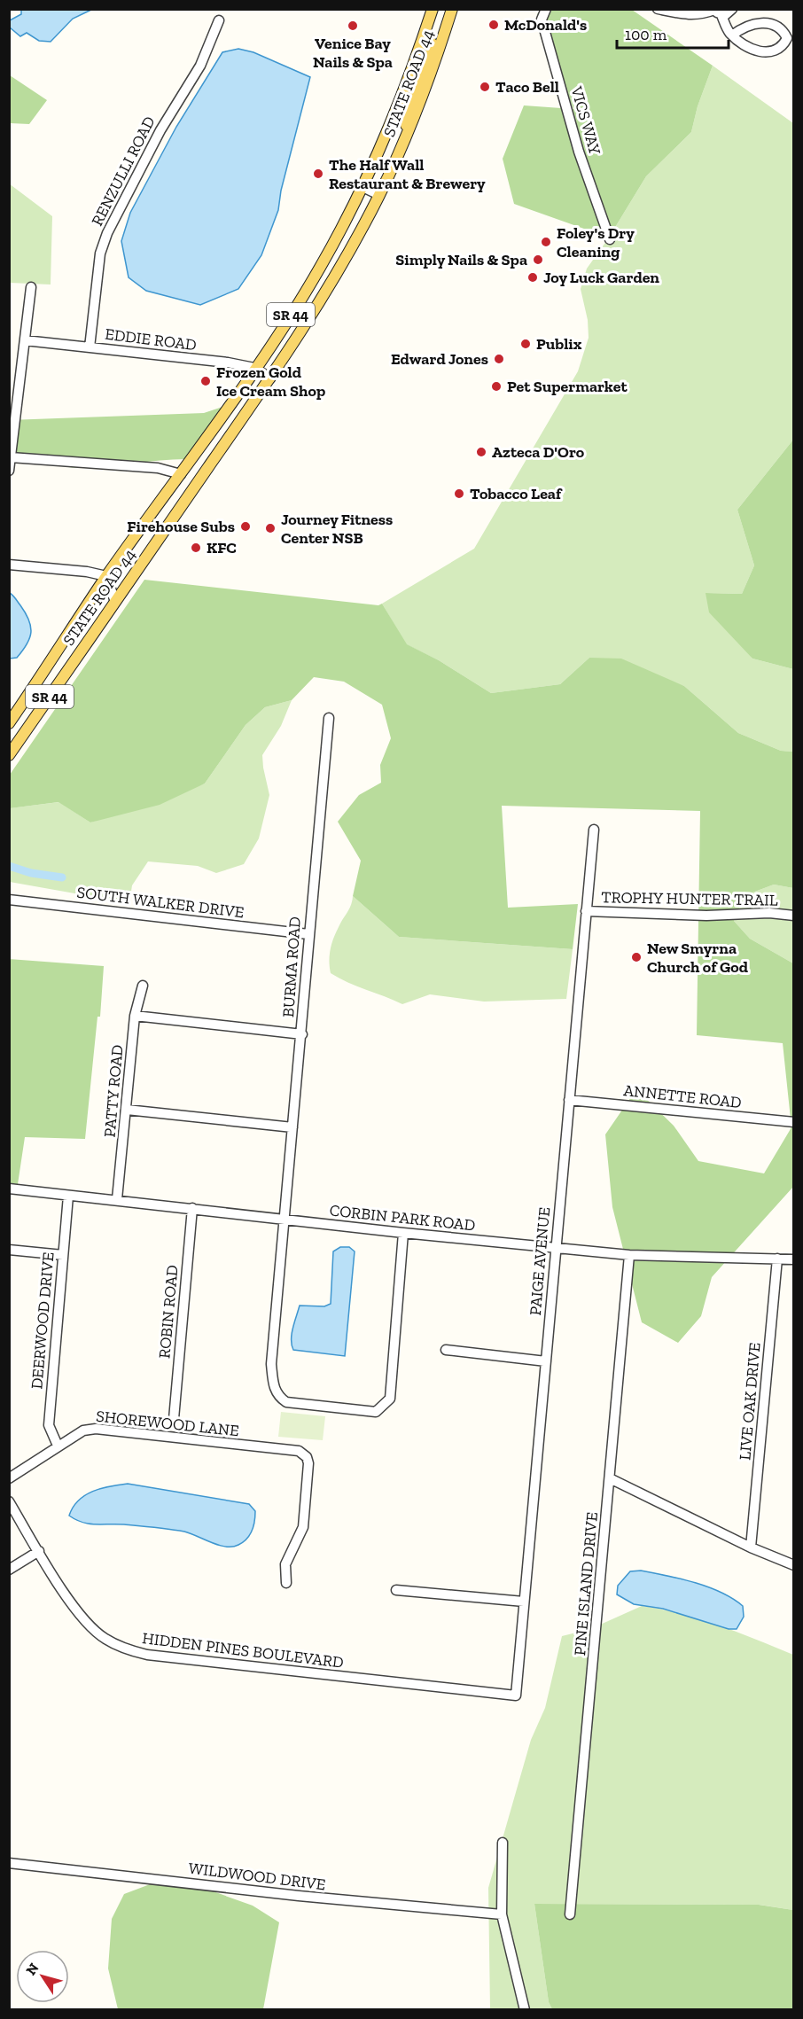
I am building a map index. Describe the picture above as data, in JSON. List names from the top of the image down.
{
  "streets": {
    "main road": ["STATE ROAD 44", "SR 44"],
    "street": [
      "VICS WAY",
      "RENZULLI ROAD",
      "EDDIE ROAD",
      "TROPHY HUNTER TRAIL",
      "SOUTH WALKER DRIVE",
      "BURMA ROAD",
      "PATTY ROAD",
      "ANNETTE ROAD",
      "CORBIN PARK ROAD",
      "PAIGE AVENUE",
      "ROBIN ROAD",
      "DEERWOOD DRIVE",
      "LIVE OAK DRIVE",
      "SHOREWOOD LANE",
      "PINE ISLAND DRIVE",
      "HIDDEN PINES BOULEVARD",
      "WILDWOOD DRIVE"
    ]
  },
  "crossings": [
    ["STATE ROAD 44", "EDDIE ROAD"],
    ["RENZULLI ROAD", "EDDIE ROAD"],
    ["TROPHY HUNTER TRAIL", "PAIGE AVENUE"],
    ["SOUTH WALKER DRIVE", "BURMA ROAD"],
    ["BURMA ROAD", "CORBIN PARK ROAD"],
    ["PATTY ROAD", "CORBIN PARK ROAD"],
    ["ANNETTE ROAD", "PAIGE AVENUE"],
    ["CORBIN PARK ROAD", "PAIGE AVENUE"],
    ["CORBIN PARK ROAD", "ROBIN ROAD"],
    ["CORBIN PARK ROAD", "DEERWOOD DRIVE"],
    ["CORBIN PARK ROAD", "LIVE OAK DRIVE"],
    ["CORBIN PARK ROAD", "PINE ISLAND DRIVE"],
    ["PAIGE AVENUE", "HIDDEN PINES BOULEVARD"],
    ["DEERWOOD DRIVE", "SHOREWOOD LANE"]
  ],
  "places": [
    "McDonald's",
    "Venice Bay Nails & Spa",
    "Taco Bell",
    "The Half Wall Restaurant & Brewery",
    "Foley's Dry Cleaning",
    "Simply Nails & Spa",
    "Joy Luck Garden",
    "Publix",
    "Edward Jones",
    "Frozen Gold Ice Cream Shop",
    "Pet Supermarket",
    "Azteca D'Oro",
    "Tobacco Leaf",
    "Firehouse Subs",
    "Journey Fitness Center NSB",
    "KFC",
    "New Smyrna Church of God"
  ],
  "scale_bar": "100 m",
  "north": "top left"
}
